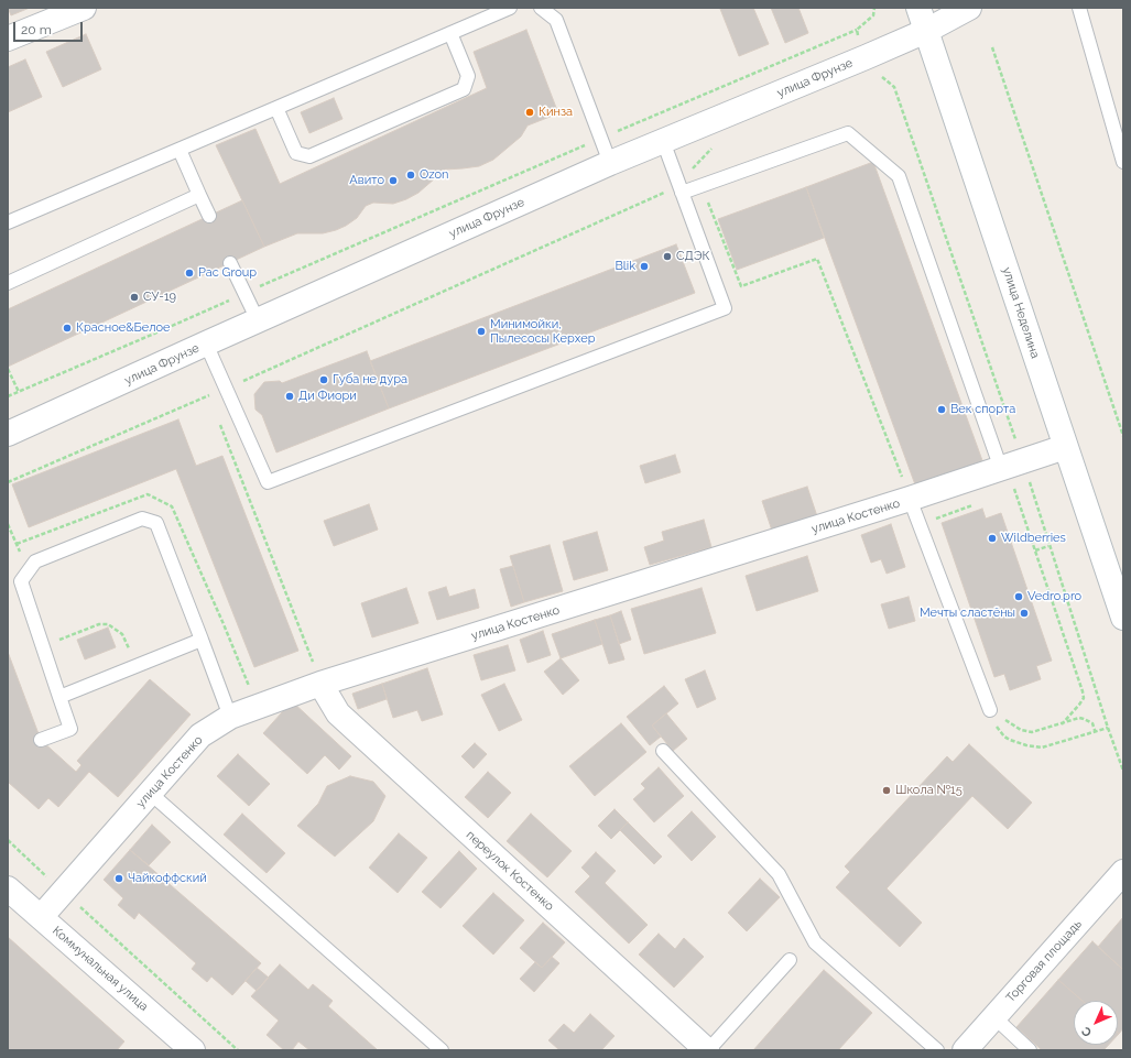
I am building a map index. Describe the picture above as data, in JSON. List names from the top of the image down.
{
  "streets": {
    "street": [
      "улица Фрунзе",
      "улица Неделина",
      "улица Костенко",
      "переулок Костенко",
      "Торговая площадь",
      "Коммунальная улица"
    ]
  },
  "crossings": [
    ["улица Фрунзе", "улица Неделина"],
    ["улица Неделина", "улица Костенко"],
    ["улица Костенко", "переулок Костенко"],
    ["улица Костенко", "Коммунальная улица"]
  ],
  "places": [
    "Кинза",
    "Ozon",
    "Авито",
    "СДЭК",
    "Blik",
    "Pac Group",
    "СУ-19",
    "Красное&Белое",
    "Минимойки, Пылесосы Керхер",
    "Губа не дура",
    "Ди Фиори",
    "Век спорта",
    "Wildberries",
    "Vedro.pro",
    "Мечты сластёны",
    "Школа №15",
    "Чайкоффский"
  ],
  "scale_bar": "20 m",
  "north": "bottom left"
}
